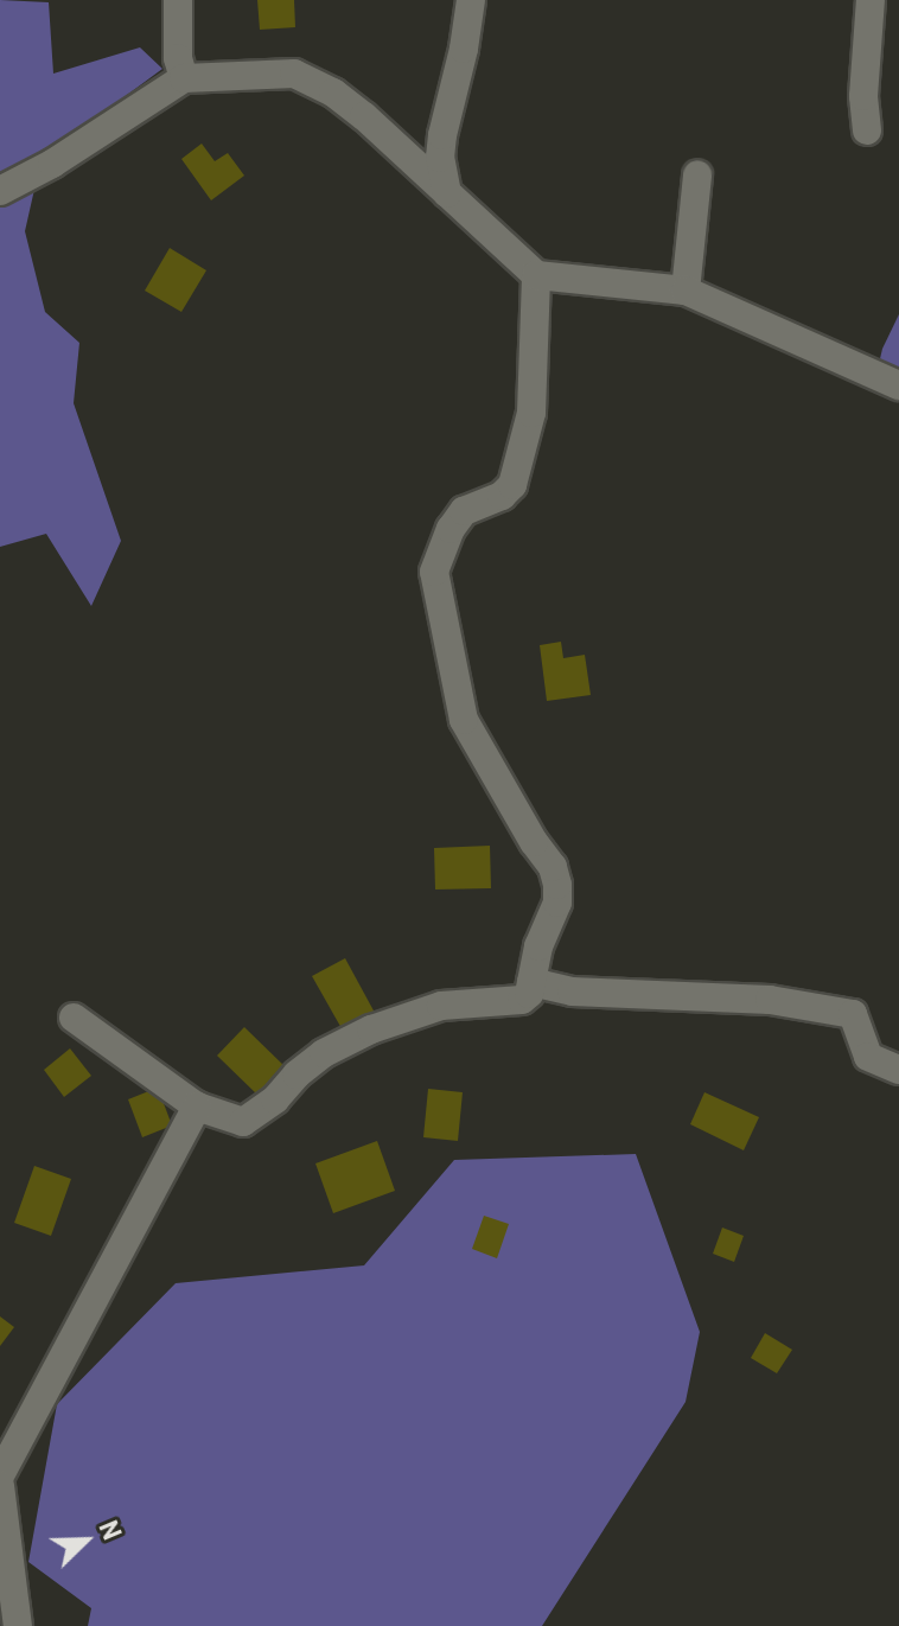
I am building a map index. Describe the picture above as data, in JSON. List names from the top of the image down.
{
  "north": "top right"
}
